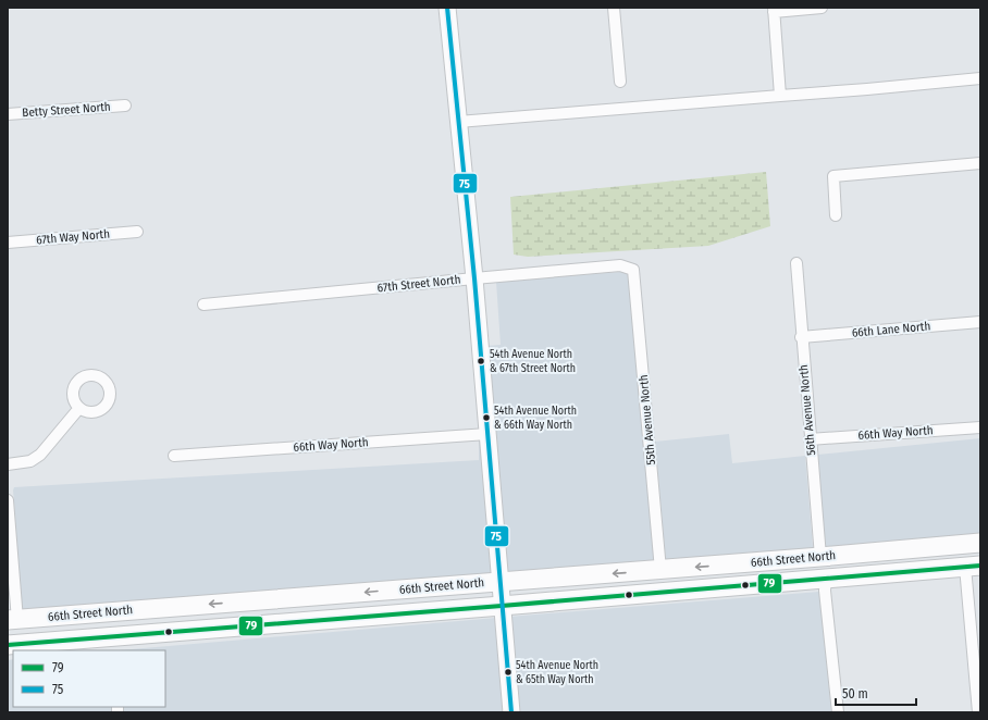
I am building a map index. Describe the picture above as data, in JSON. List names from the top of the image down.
{
  "streets": {
    "main road": ["66th Street North"],
    "street": [
      "Betty Street North",
      "67th Way North",
      "67th Street North",
      "66th Lane North",
      "56th Avenue North",
      "55th Avenue North",
      "66th Way North"
    ]
  },
  "crossings": [
    ["67th Street North", "55th Avenue North"],
    ["66th Lane North", "56th Avenue North"],
    ["56th Avenue North", "66th Way North"],
    ["56th Avenue North", "66th Street North"],
    ["55th Avenue North", "66th Street North"]
  ],
  "places": ["54th Avenue North & 67th Street North", "54th Avenue North & 66th Way North", "54th Avenue North & 65th Way North"],
  "lines": ["transit line 75", "transit line 79"],
  "legend": ["79", "75"],
  "scale_bar": "50 m"
}
